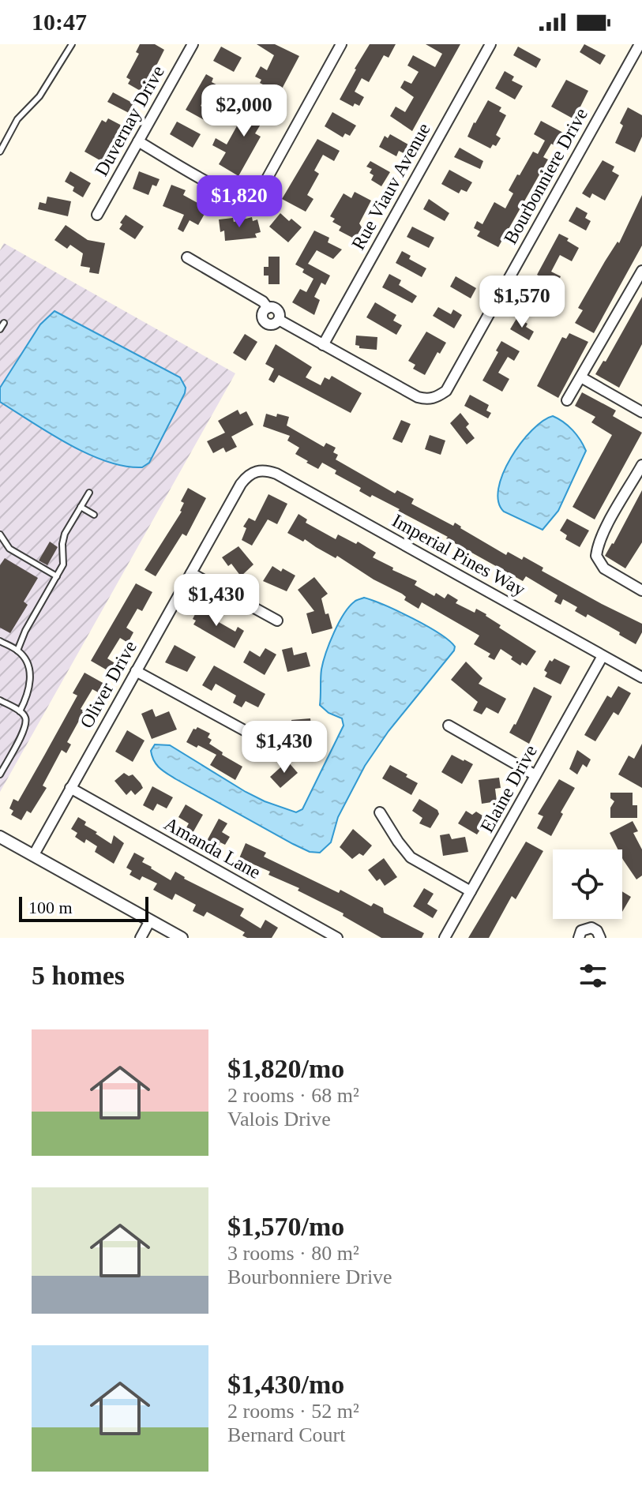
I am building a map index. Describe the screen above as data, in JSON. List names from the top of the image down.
{
  "streets": {
    "street": [
      "Duvernay Drive",
      "Bourbonniere Drive",
      "Rue Viauv Avenue",
      "Imperial Pines Way",
      "Oliver Drive",
      "Elaine Drive",
      "Amanda Lane"
    ]
  },
  "crossings": [
    ["Bourbonniere Drive", "Rue Viauv Avenue"],
    ["Imperial Pines Way", "Oliver Drive"],
    ["Imperial Pines Way", "Elaine Drive"],
    ["Oliver Drive", "Amanda Lane"]
  ],
  "scale_bar": "100 m",
  "page": {
    "status": "10:47",
    "price": [
      "$2,000",
      "$1,820",
      "$1,570",
      "$1,430",
      "$1,430"
    ],
    "scale": "100 m",
    "heading": "5 homes",
    "list": [
      {
        "name": "$1,820/mo",
        "note": "2 rooms · 68 m² · Valois Drive"
      },
      {
        "name": "$1,570/mo",
        "note": "3 rooms · 80 m² · Bourbonniere Drive"
      },
      {
        "name": "$1,430/mo",
        "note": "2 rooms · 52 m² · Bernard Court"
      }
    ]
  }
}
